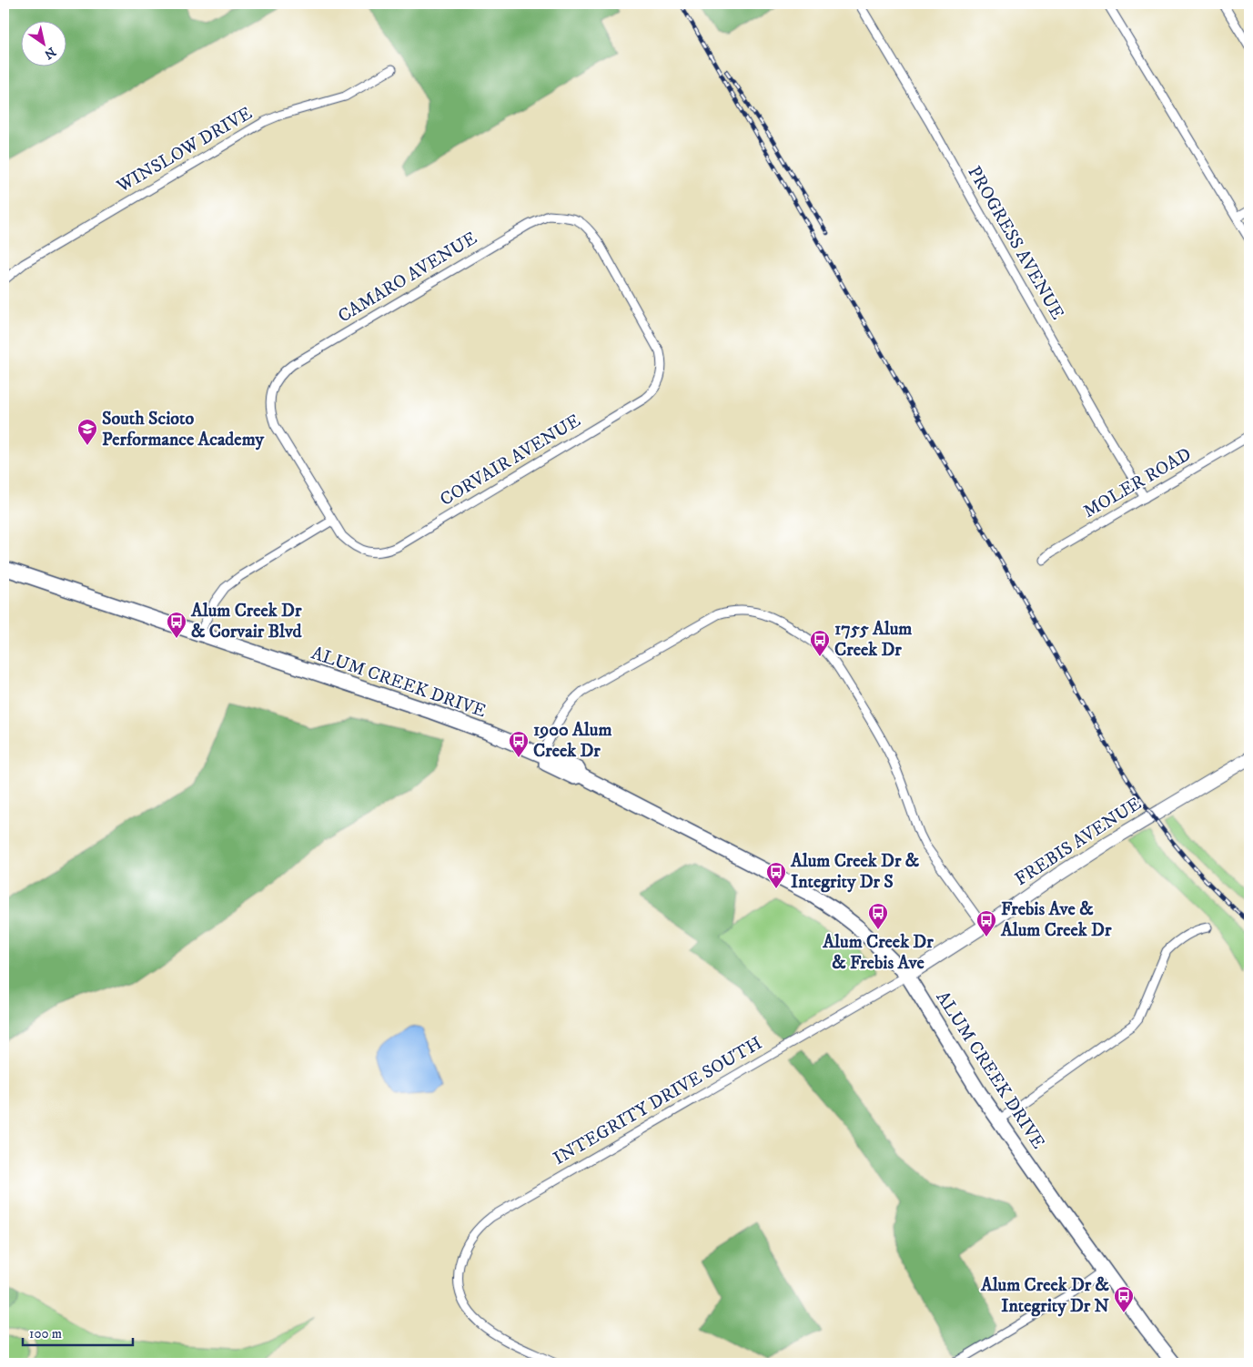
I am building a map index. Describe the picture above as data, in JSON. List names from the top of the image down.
{
  "streets": {
    "main road": ["ALUM CREEK DRIVE", "FREBIS AVENUE"],
    "street": [
      "WINSLOW DRIVE",
      "PROGRESS AVENUE",
      "CAMARO AVENUE",
      "CORVAIR AVENUE",
      "MOLER ROAD",
      "INTEGRITY DRIVE SOUTH"
    ]
  },
  "crossings": [
    ["PROGRESS AVENUE", "MOLER ROAD"],
    ["CAMARO AVENUE", "CORVAIR AVENUE"],
    ["ALUM CREEK DRIVE", "FREBIS AVENUE"],
    ["ALUM CREEK DRIVE", "INTEGRITY DRIVE SOUTH"],
    ["FREBIS AVENUE", "INTEGRITY DRIVE SOUTH"]
  ],
  "places": {
    "school or university": ["South Scioto Performance Academy"],
    "bus stop": [
      "Alum Creek Dr & Corvair Blvd",
      "1755 Alum Creek Dr",
      "1900 Alum Creek Dr",
      "Alum Creek Dr & Integrity Dr S",
      "Alum Creek Dr & Frebis Ave",
      "Frebis Ave & Alum Creek Dr",
      "Alum Creek Dr & Integrity Dr N"
    ]
  },
  "scale_bar": "100 m",
  "north": "bottom right"
}
